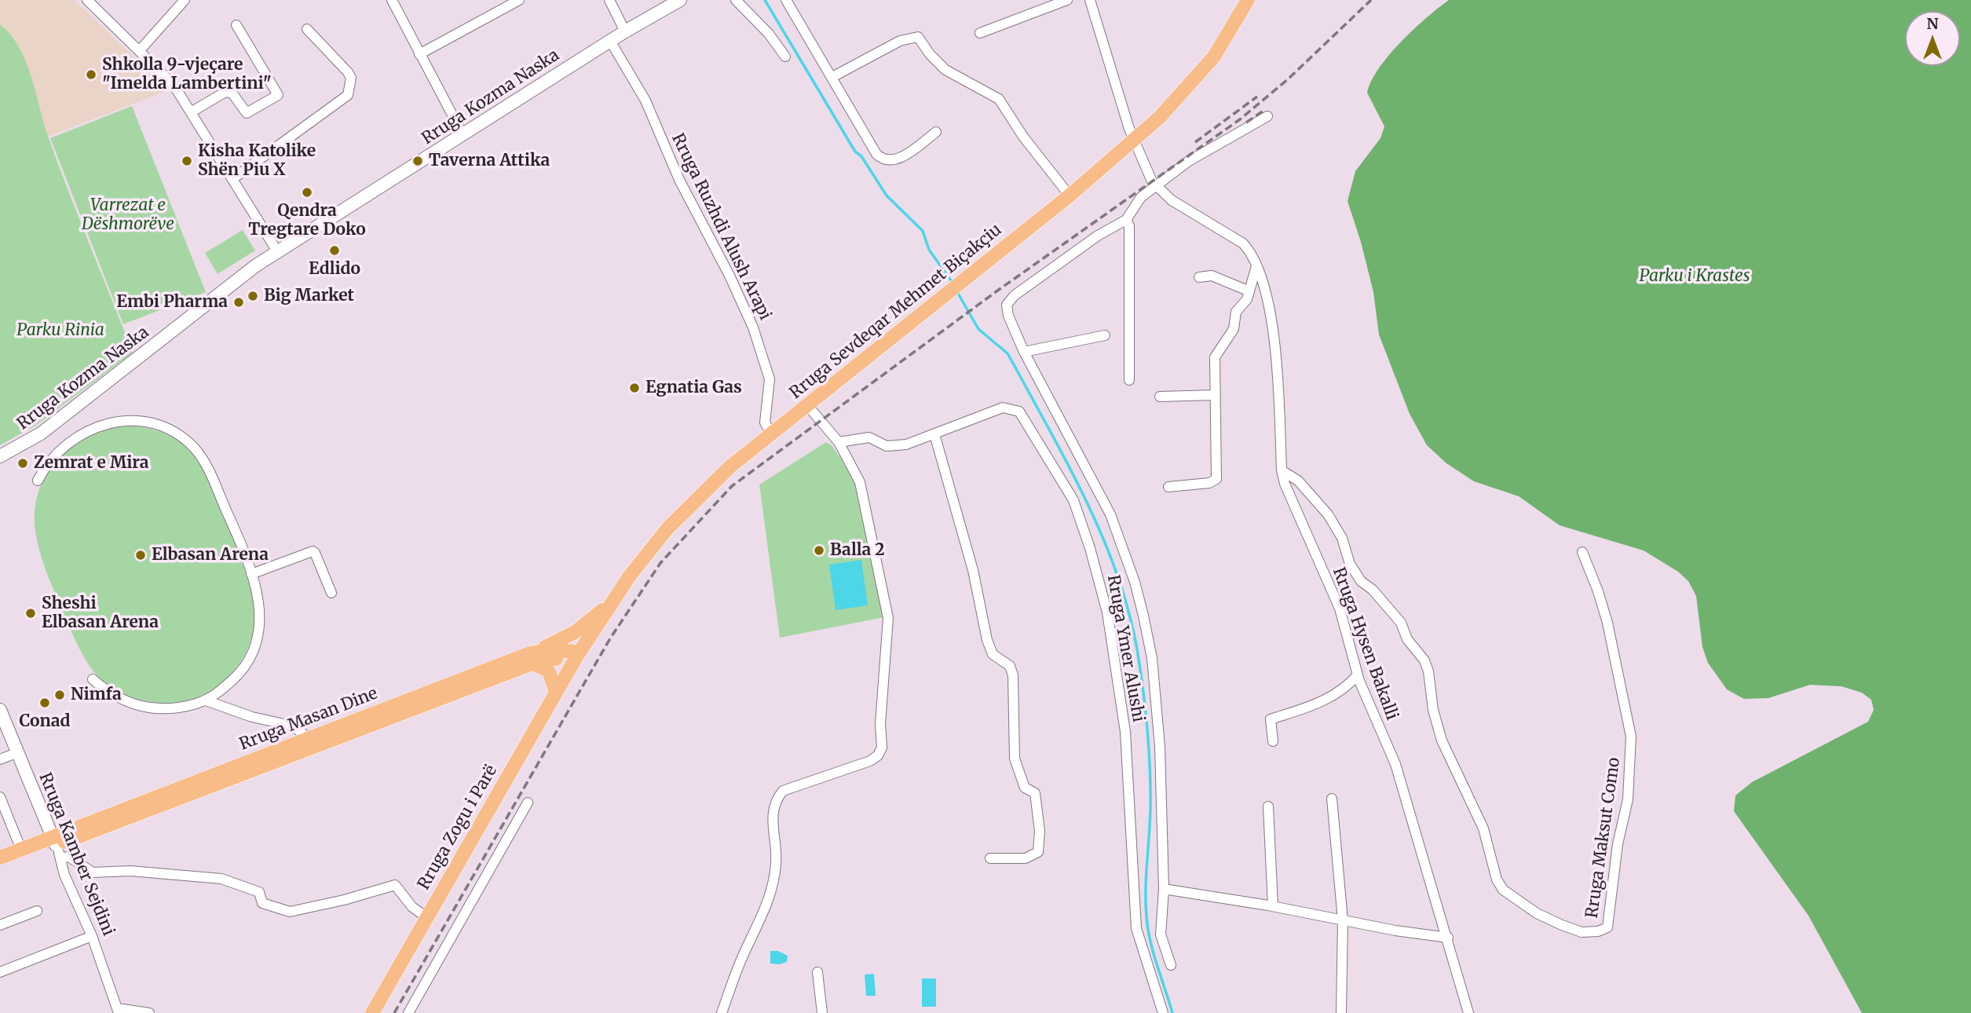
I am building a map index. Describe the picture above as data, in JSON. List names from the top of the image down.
{
  "streets": {
    "main road": [
      "Rruga Kozma Naska",
      "Rruga Sevdeqar Mehmet Biçakçiu",
      "Rruga Masan Dine",
      "Rruga Zogu i Parë",
      "Rruga Kamber Sejdini"
    ],
    "street": [
      "Rruga Ruzhdi Alush Arapi",
      "Rruga Hysen Bakalli",
      "Rruga Ymer Alushi",
      "Rruga Maksut Como"
    ]
  },
  "crossings": [
    ["Rruga Kozma Naska", "Rruga Ruzhdi Alush Arapi"],
    ["Rruga Ruzhdi Alush Arapi", "Rruga Sevdeqar Mehmet Biçakçiu"],
    ["Rruga Sevdeqar Mehmet Biçakçiu", "Rruga Hysen Bakalli"],
    ["Rruga Sevdeqar Mehmet Biçakçiu", "Rruga Masan Dine"],
    ["Rruga Sevdeqar Mehmet Biçakçiu", "Rruga Zogu i Parë"],
    ["Rruga Hysen Bakalli", "Rruga Maksut Como"],
    ["Rruga Masan Dine", "Rruga Zogu i Parë"],
    ["Rruga Masan Dine", "Rruga Kamber Sejdini"]
  ],
  "parks": ["Varrezat e Dëshmorëve", "Parku i Krastes", "Parku Rinia"],
  "places": [
    "Shkolla 9-vjeçare \"Imelda Lambertini\"",
    "Kisha Katolike Shën Piu X",
    "Taverna Attika",
    "Qendra Tregtare Doko",
    "Edlido",
    "Big Market",
    "Embi Pharma",
    "Egnatia Gas",
    "Zemrat e Mira",
    "Balla 2",
    "Elbasan Arena",
    "Sheshi Elbasan Arena",
    "Nimfa",
    "Conad"
  ],
  "north": "top"
}
